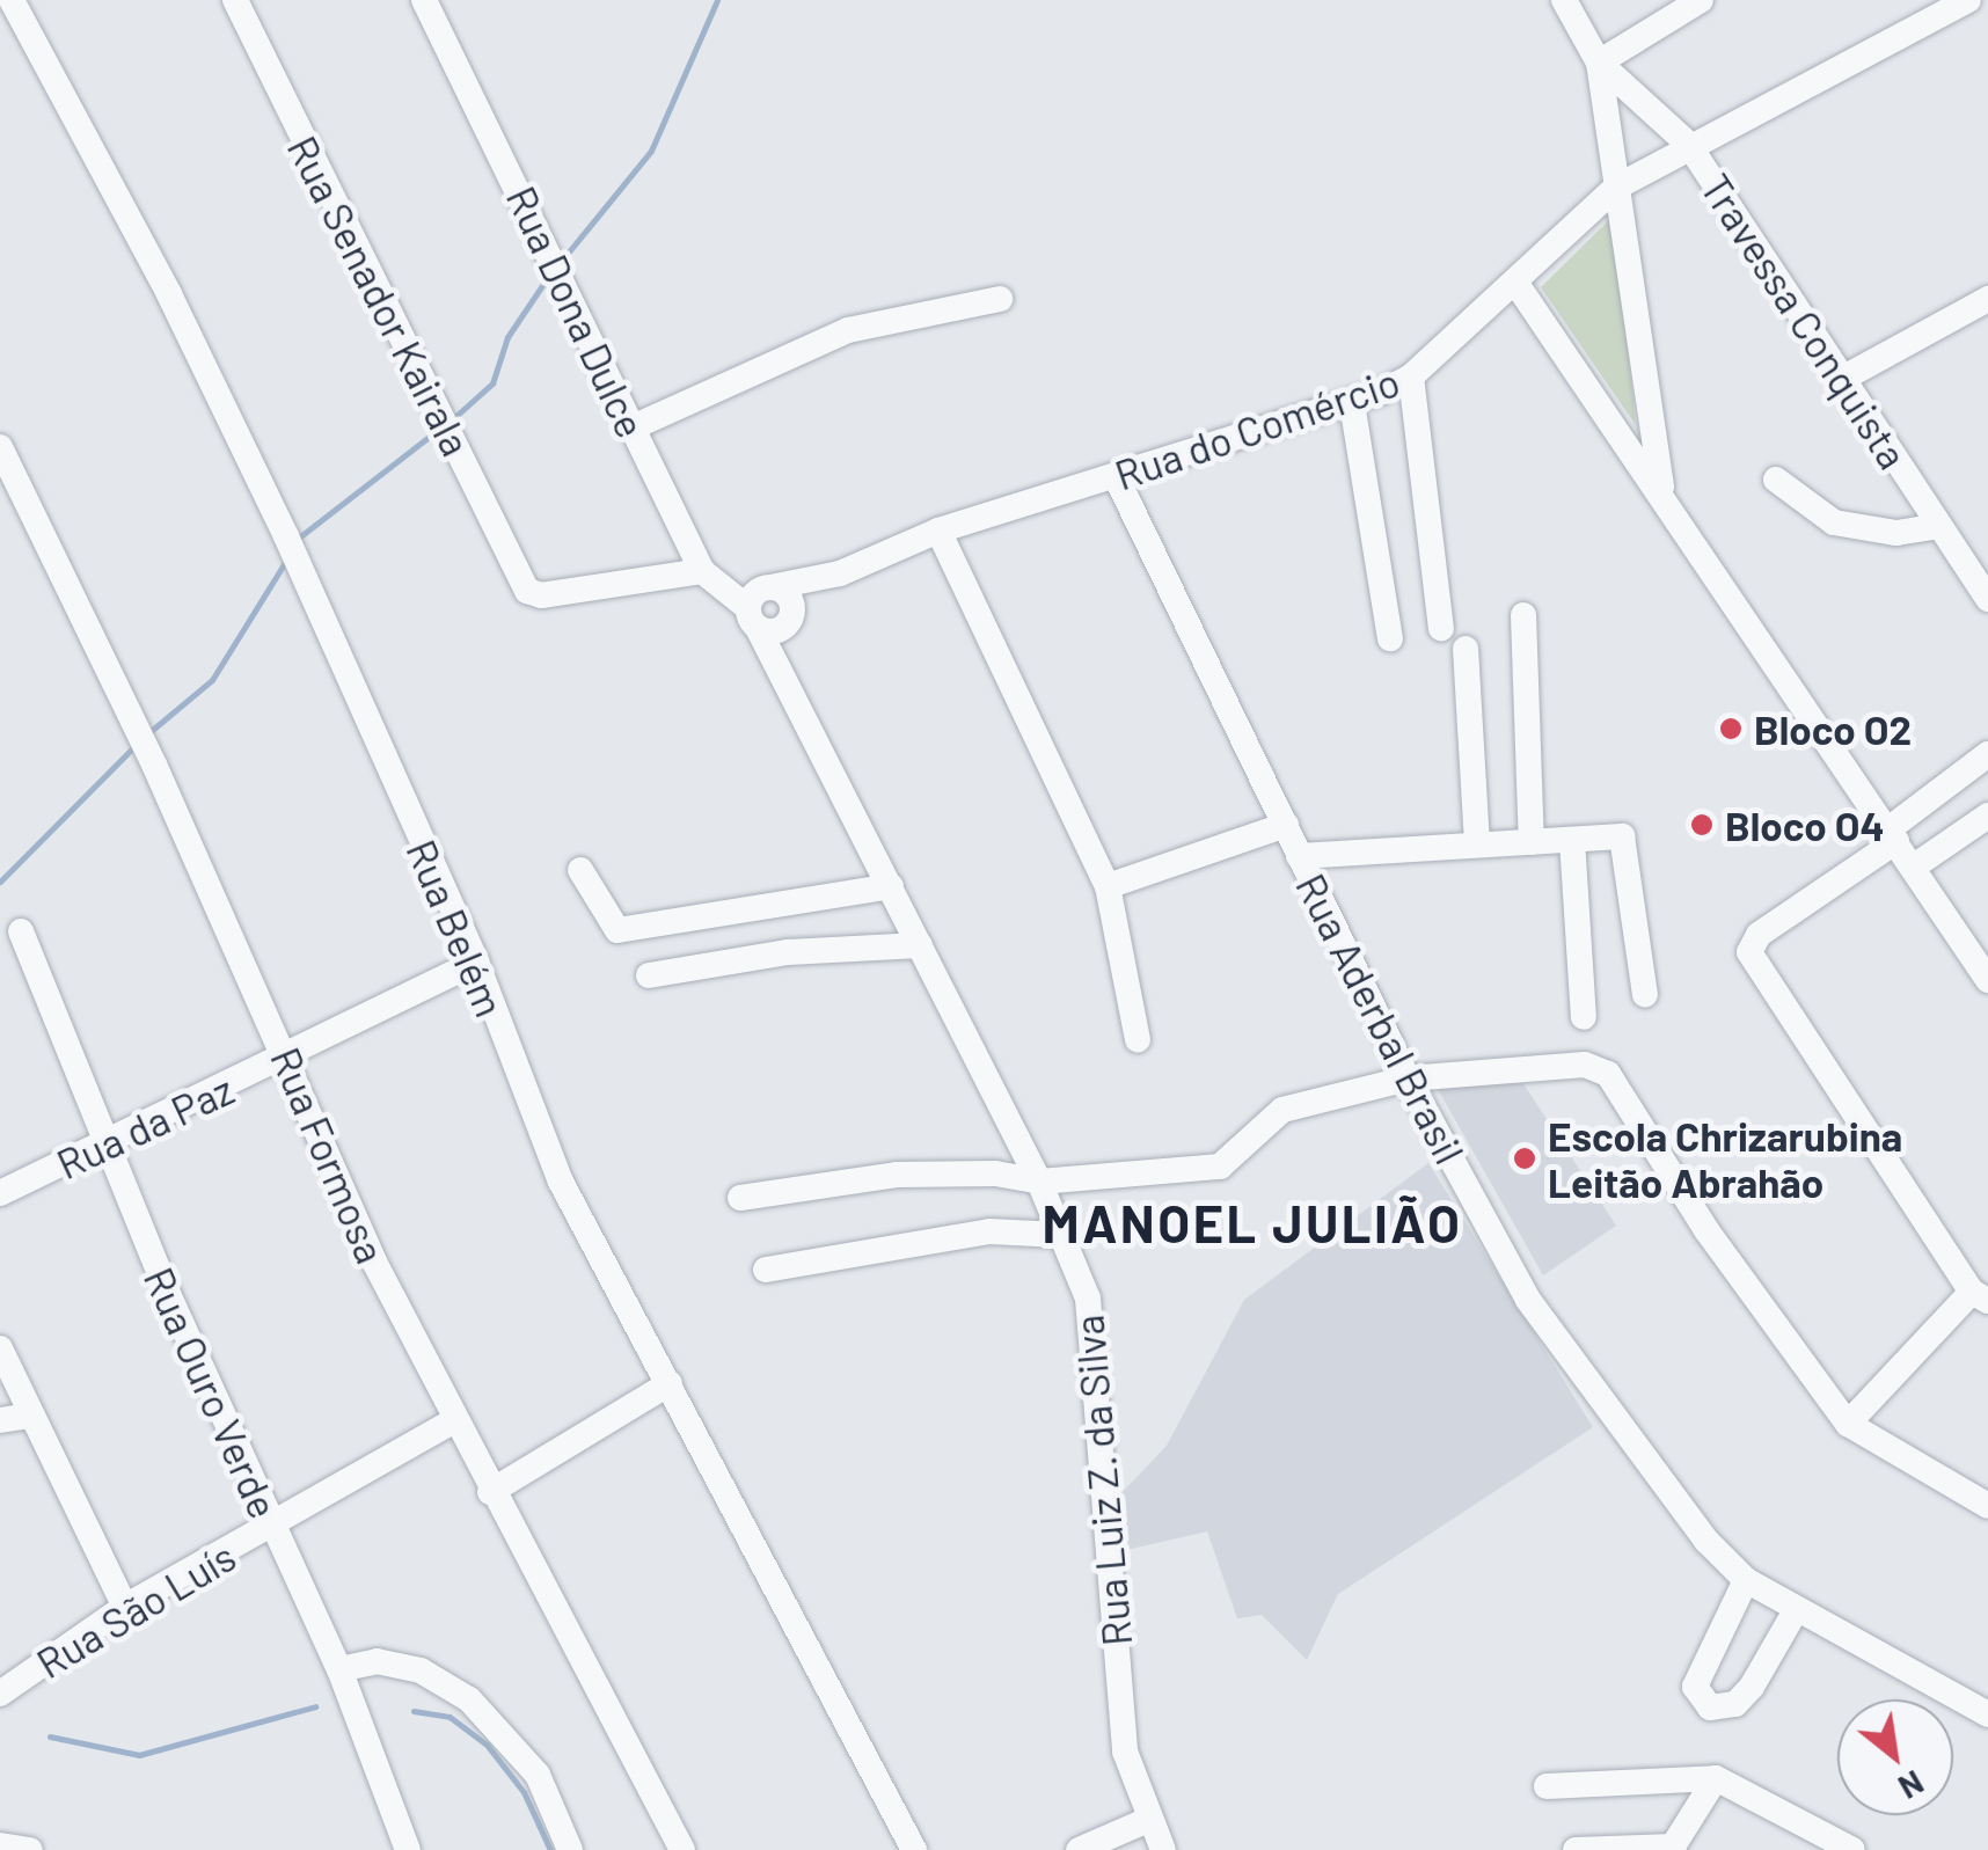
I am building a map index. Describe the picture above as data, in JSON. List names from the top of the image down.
{
  "streets": {
    "street": [
      "Rua Senador Kairala",
      "Rua Dona Dulce",
      "Travessa Conquista",
      "Rua do Comércio",
      "Rua Belém",
      "Rua Aderbal Brasil",
      "Rua da Paz",
      "Rua Formosa",
      "Rua Ouro Verde",
      "Rua Luiz Z. da Silva",
      "Rua São Luís"
    ]
  },
  "crossings": [
    ["Rua Senador Kairala", "Rua Dona Dulce"],
    ["Rua Dona Dulce", "Rua Luiz Z. da Silva"],
    ["Travessa Conquista", "Rua do Comércio"],
    ["Rua do Comércio", "Rua Aderbal Brasil"],
    ["Rua do Comércio", "Rua Luiz Z. da Silva"],
    ["Rua Belém", "Rua da Paz"],
    ["Rua da Paz", "Rua Formosa"],
    ["Rua da Paz", "Rua Ouro Verde"],
    ["Rua Formosa", "Rua São Luís"],
    ["Rua Ouro Verde", "Rua São Luís"]
  ],
  "districts": ["MANOEL JULIÃO"],
  "places": ["Bloco O2", "Bloco O4", "Escola Chrizarubina Leitão Abrahão"],
  "north": "bottom right"
}
